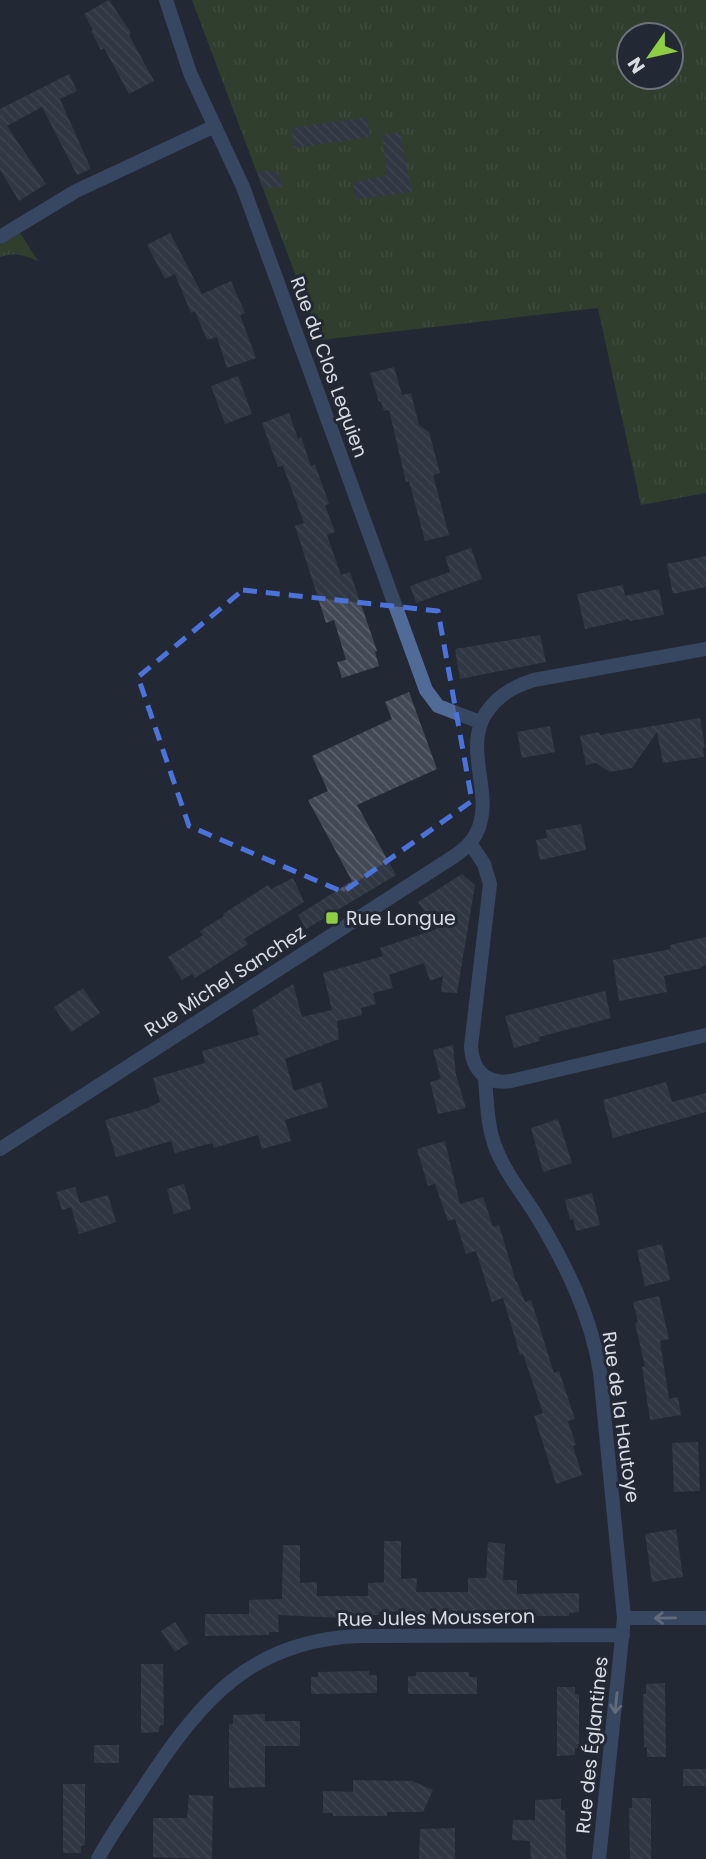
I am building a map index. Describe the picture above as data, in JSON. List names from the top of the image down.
{
  "streets": {
    "street": [
      "Rue du Clos Lequien",
      "Rue Michel Sanchez",
      "Rue de la Hautoye",
      "Rue Jules Mousseron",
      "Rue des Églantines"
    ]
  },
  "crossings": [
    ["Rue Michel Sanchez", "Rue de la Hautoye"],
    ["Rue de la Hautoye", "Rue Jules Mousseron"],
    ["Rue de la Hautoye", "Rue des Églantines"],
    ["Rue Jules Mousseron", "Rue des Églantines"]
  ],
  "one_way": ["Rue des Églantines"],
  "places": {
    "transit": ["Rue Longue"]
  },
  "north": "bottom left"
}
